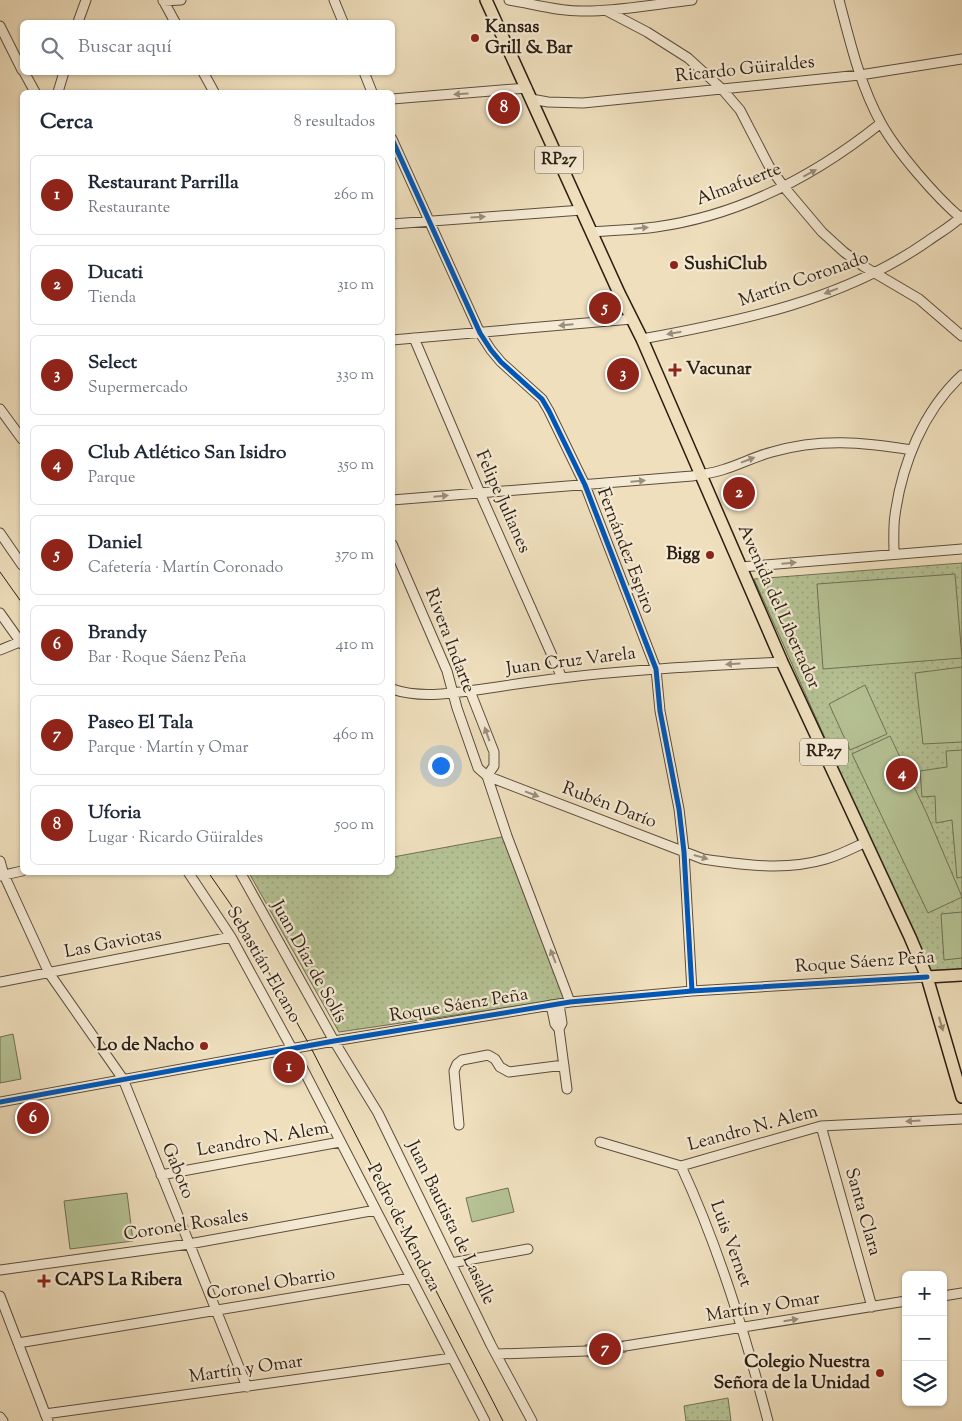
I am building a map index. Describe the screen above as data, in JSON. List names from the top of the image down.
{
  "streets": {
    "main road": ["RP27", "Avenida del Libertador", "Roque Sáenz Peña"],
    "street": [
      "Ricardo Güiraldes",
      "Almafuerte",
      "Martín Coronado",
      "Felipe Julianes",
      "Fernández Espiro",
      "Rivera Indarte",
      "Juan Cruz Varela",
      "Rubén Darío",
      "Las Gaviotas",
      "Juan Díaz de Solís",
      "Sebastián Elcano",
      "Leandro N. Alem",
      "Gaboto",
      "Santa Clara",
      "Juan Bautista de Lasalle",
      "Coronel Rosales",
      "Pedro de Mendoza",
      "Luis Vernet",
      "Coronel Obarrio",
      "Martín y Omar"
    ]
  },
  "crossings": [
    ["Ricardo Güiraldes", "Avenida del Libertador"],
    ["Almafuerte", "Avenida del Libertador"],
    ["Martín Coronado", "Avenida del Libertador"],
    ["Felipe Julianes", "Juan Cruz Varela"],
    ["Fernández Espiro", "Juan Cruz Varela"],
    ["Fernández Espiro", "Rubén Darío"],
    ["Fernández Espiro", "Roque Sáenz Peña"],
    ["Avenida del Libertador", "Juan Cruz Varela"],
    ["Avenida del Libertador", "Rubén Darío"],
    ["Avenida del Libertador", "Roque Sáenz Peña"],
    ["Rivera Indarte", "Juan Cruz Varela"],
    ["Rivera Indarte", "Rubén Darío"],
    ["Rivera Indarte", "Roque Sáenz Peña"],
    ["Las Gaviotas", "Sebastián Elcano"],
    ["Las Gaviotas", "Gaboto"],
    ["Juan Díaz de Solís", "Roque Sáenz Peña"],
    ["Juan Díaz de Solís", "Juan Bautista de Lasalle"],
    ["Roque Sáenz Peña", "Sebastián Elcano"],
    ["Roque Sáenz Peña", "Gaboto"],
    ["Roque Sáenz Peña", "Juan Bautista de Lasalle"],
    ["Roque Sáenz Peña", "Pedro de Mendoza"],
    ["Sebastián Elcano", "Pedro de Mendoza"],
    ["Leandro N. Alem", "Gaboto"],
    ["Leandro N. Alem", "Santa Clara"],
    ["Leandro N. Alem", "Pedro de Mendoza"],
    ["Leandro N. Alem", "Luis Vernet"],
    ["Gaboto", "Coronel Rosales"],
    ["Gaboto", "Coronel Obarrio"],
    ["Gaboto", "Martín y Omar"],
    ["Santa Clara", "Martín y Omar"],
    ["Coronel Rosales", "Pedro de Mendoza"],
    ["Pedro de Mendoza", "Coronel Obarrio"],
    ["Pedro de Mendoza", "Martín y Omar"],
    ["Luis Vernet", "Martín y Omar"]
  ],
  "one_way": [
    "Almafuerte",
    "Martín Coronado",
    "Rivera Indarte",
    "Rubén Darío"
  ],
  "places": {
    "other": [
      "Kansas Grill & Bar",
      "SushiClub",
      "Bigg",
      "Lo de Nacho",
      "Colegio Nuestra Señora de la Unidad"
    ],
    "health": ["Vacunar", "CAPS La Ribera"]
  },
  "page": {
    "search": "Buscar aquí",
    "pins": [
      "8",
      "5",
      "3",
      "2",
      "4",
      "1",
      "6",
      "7"
    ],
    "heading": ["Cerca", "8 resultados"],
    "list": [
      {
        "mark": "1",
        "name": "Restaurant Parrilla",
        "note": "Restaurante",
        "value": "260 m"
      },
      {
        "mark": "2",
        "name": "Ducati",
        "note": "Tienda",
        "value": "310 m"
      },
      {
        "mark": "3",
        "name": "Select",
        "note": "Supermercado",
        "value": "330 m"
      },
      {
        "mark": "4",
        "name": "Club Atlético San Isidro",
        "note": "Parque",
        "value": "350 m"
      },
      {
        "mark": "5",
        "name": "Daniel",
        "note": "Cafetería · Martín Coronado",
        "value": "370 m"
      },
      {
        "mark": "6",
        "name": "Brandy",
        "note": "Bar · Roque Sáenz Peña",
        "value": "410 m"
      },
      {
        "mark": "7",
        "name": "Paseo El Tala",
        "note": "Parque · Martín y Omar",
        "value": "460 m"
      },
      {
        "mark": "8",
        "name": "Uforia",
        "note": "Lugar · Ricardo Güiraldes",
        "value": "500 m"
      }
    ],
    "map_buttons": ["+", "−"]
  }
}
